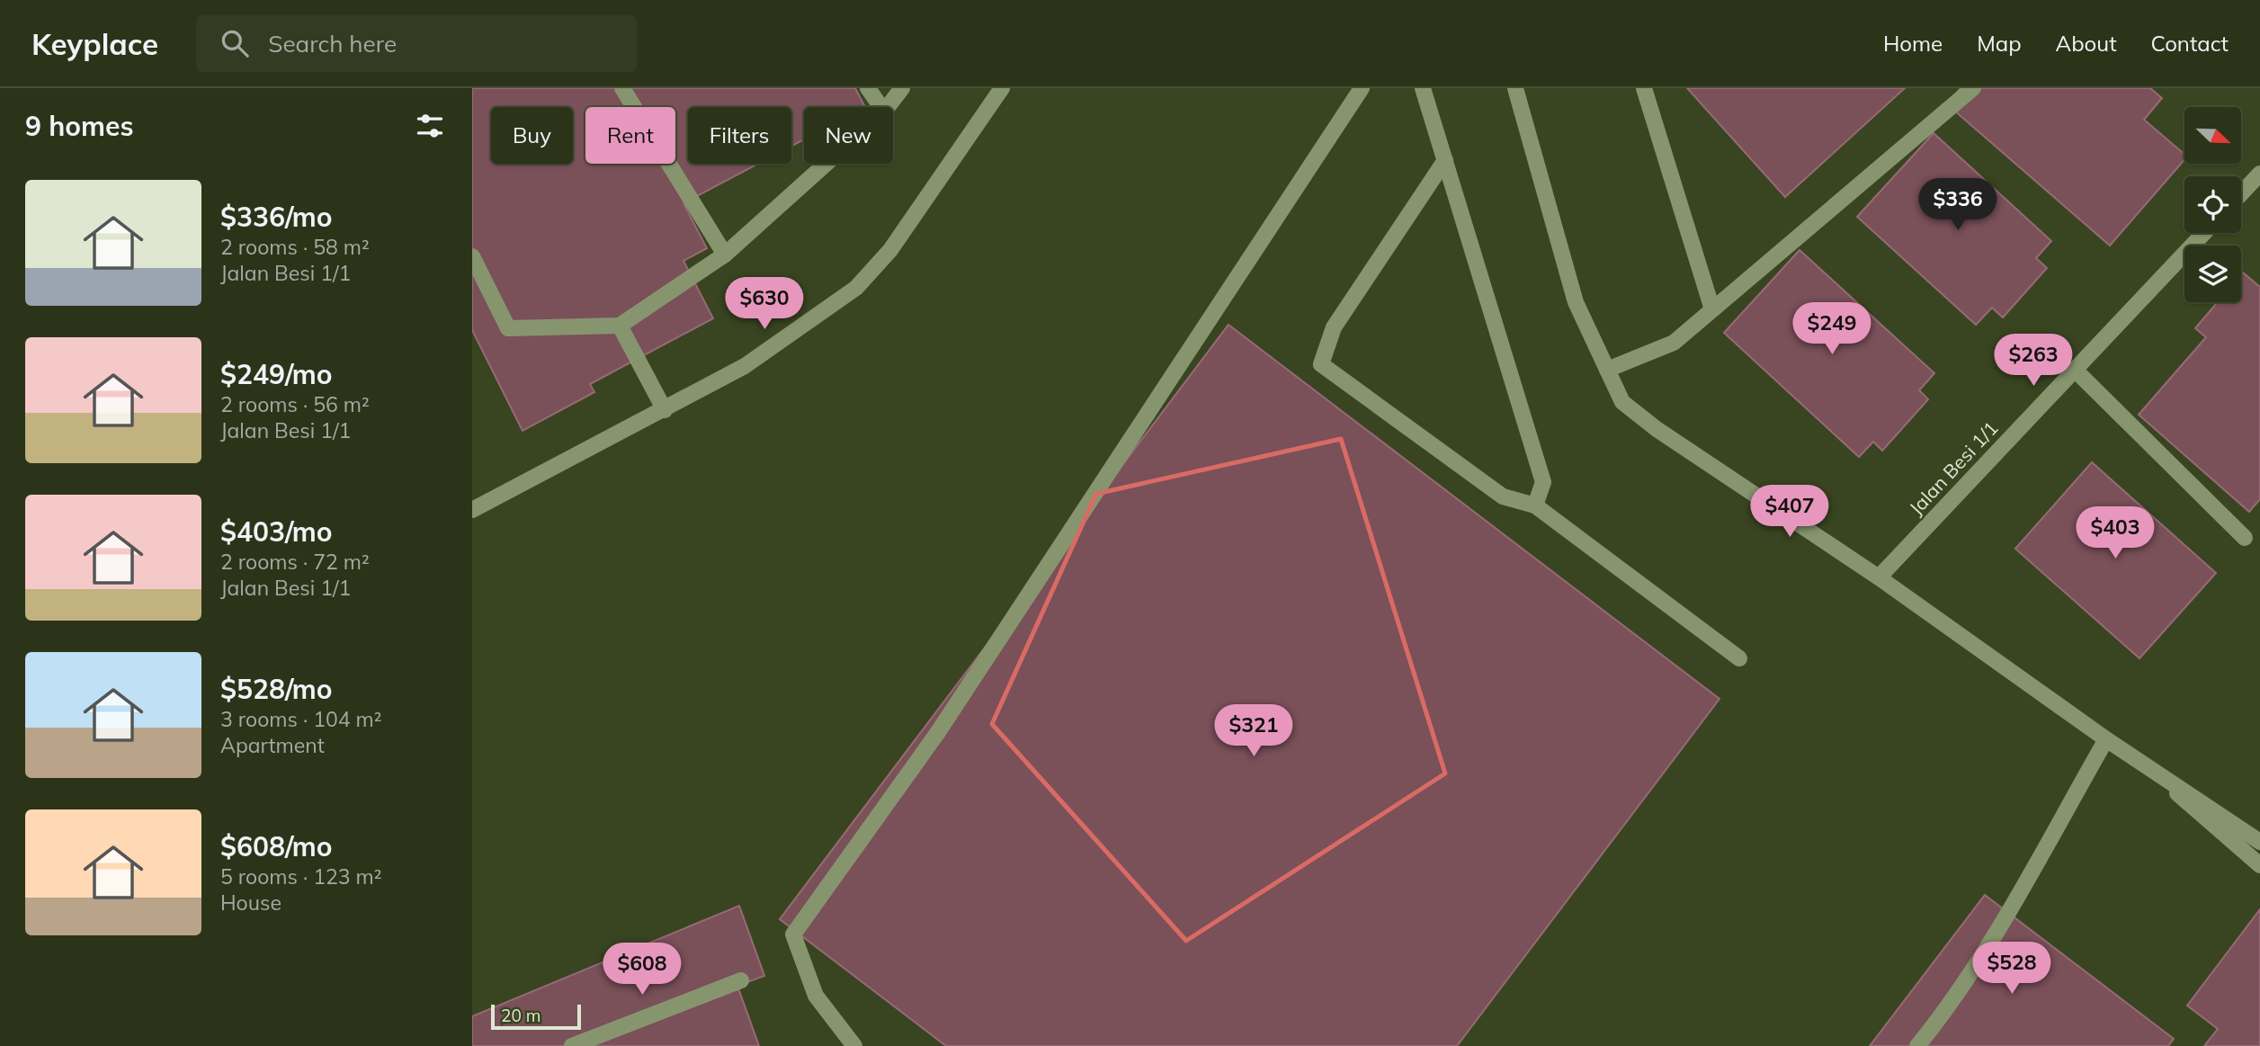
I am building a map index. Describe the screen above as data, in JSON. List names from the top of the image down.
{
  "streets": {
    "street": ["Jalan Besi 1/1"]
  },
  "scale_bar": "20 m",
  "north": "bottom right",
  "page": {
    "header": "Keyplace",
    "search": "Search here",
    "nav": [
      "Home",
      "Map",
      "About",
      "Contact"
    ],
    "heading": "9 homes",
    "chip": [
      "Buy",
      "Rent",
      "Filters",
      "New"
    ],
    "list": [
      {
        "name": "$336/mo",
        "note": "2 rooms · 58 m² · Jalan Besi 1/1"
      },
      {
        "name": "$249/mo",
        "note": "2 rooms · 56 m² · Jalan Besi 1/1"
      },
      {
        "name": "$403/mo",
        "note": "2 rooms · 72 m² · Jalan Besi 1/1"
      },
      {
        "name": "$528/mo",
        "note": "3 rooms · 104 m² · Apartment"
      },
      {
        "name": "$608/mo",
        "note": "5 rooms · 123 m² · House"
      }
    ],
    "price": [
      "$336",
      "$630",
      "$249",
      "$263",
      "$407",
      "$403",
      "$321",
      "$528",
      "$608"
    ],
    "scale": "20 m"
  }
}
